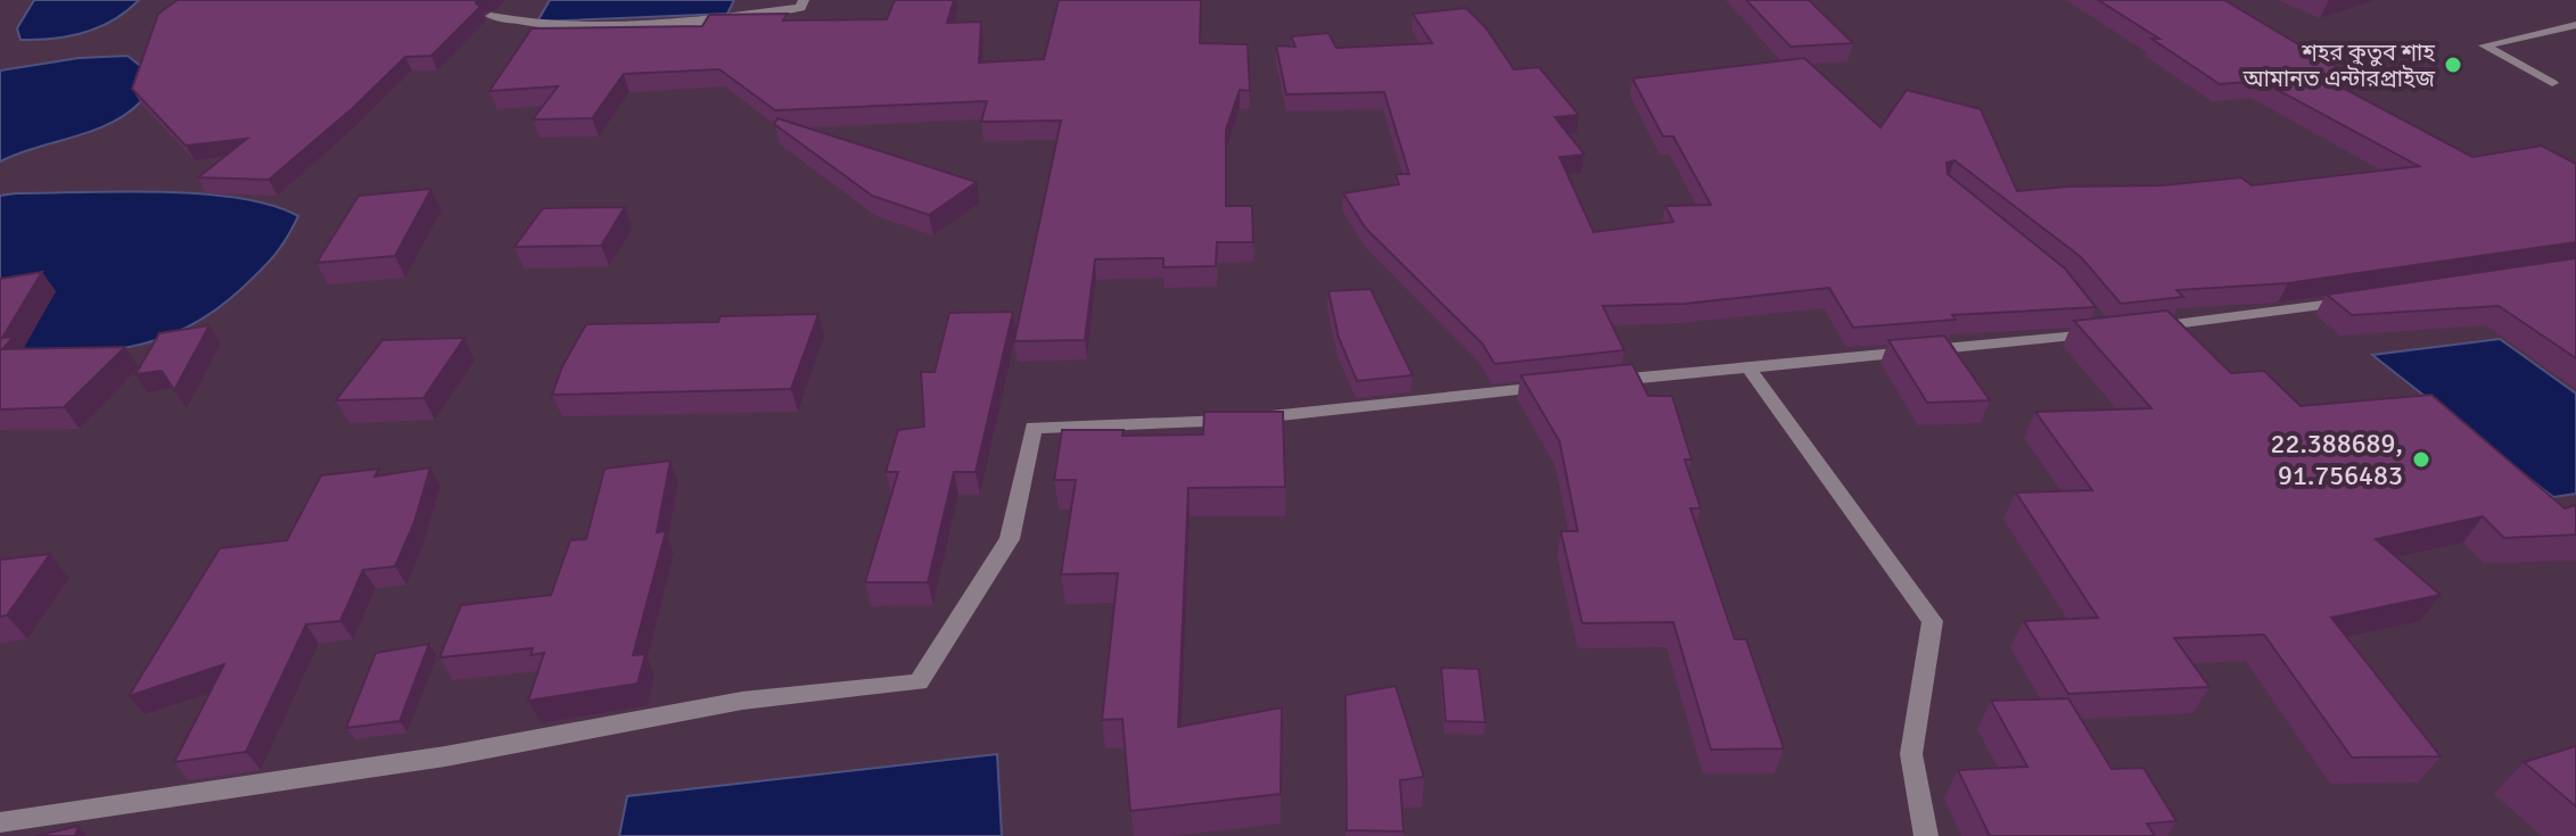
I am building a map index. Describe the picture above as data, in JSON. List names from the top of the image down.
{
  "places": ["শহর কুতুব শাহ আমানত এন্টারপ্রাইজ", "22.388689, 91.756483"]
}
